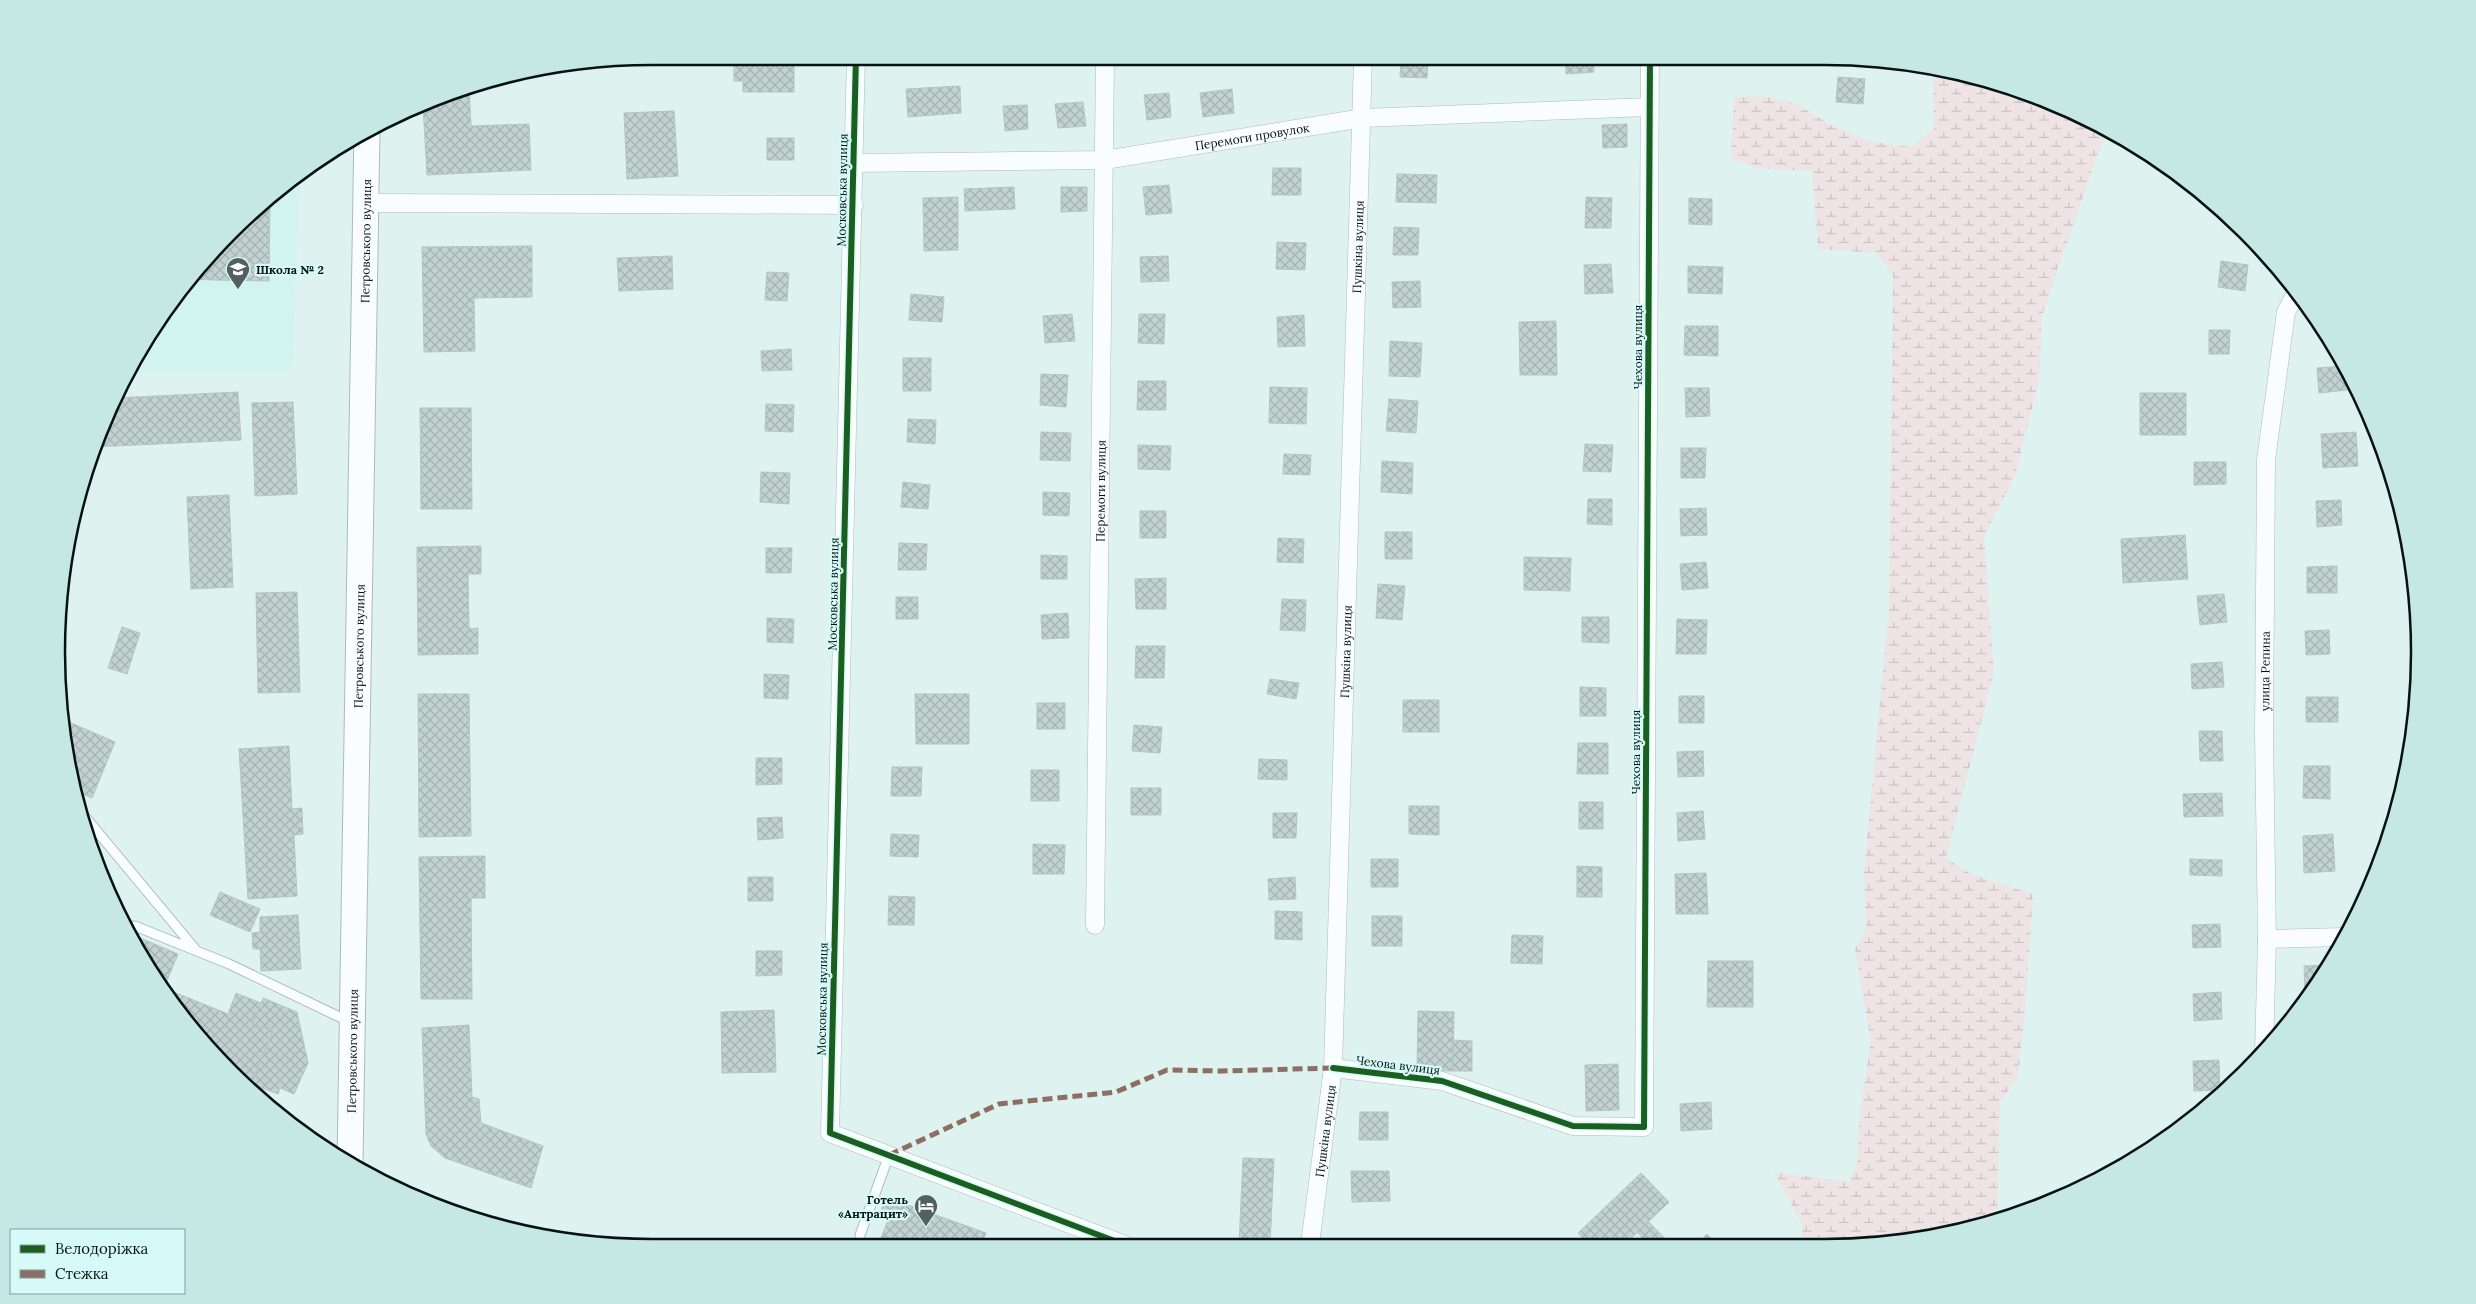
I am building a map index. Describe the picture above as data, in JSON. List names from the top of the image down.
{
  "streets": {
    "main road": ["Петровського вулиця"],
    "street": [
      "Перемоги провулок",
      "Московська вулиця",
      "Пушкіна вулиця",
      "Чехова вулиця",
      "Перемоги вулиця",
      "улица Репина"
    ]
  },
  "crossings": [
    ["Перемоги провулок", "Московська вулиця"],
    ["Перемоги провулок", "Пушкіна вулиця"],
    ["Перемоги провулок", "Чехова вулиця"],
    ["Перемоги провулок", "Перемоги вулиця"],
    ["Пушкіна вулиця", "Чехова вулиця"]
  ],
  "places": {
    "school or university": ["Школа № 2"],
    "hotel": ["Готель «Антрацит»"]
  },
  "legend": ["Велодоріжка", "Стежка"]
}
